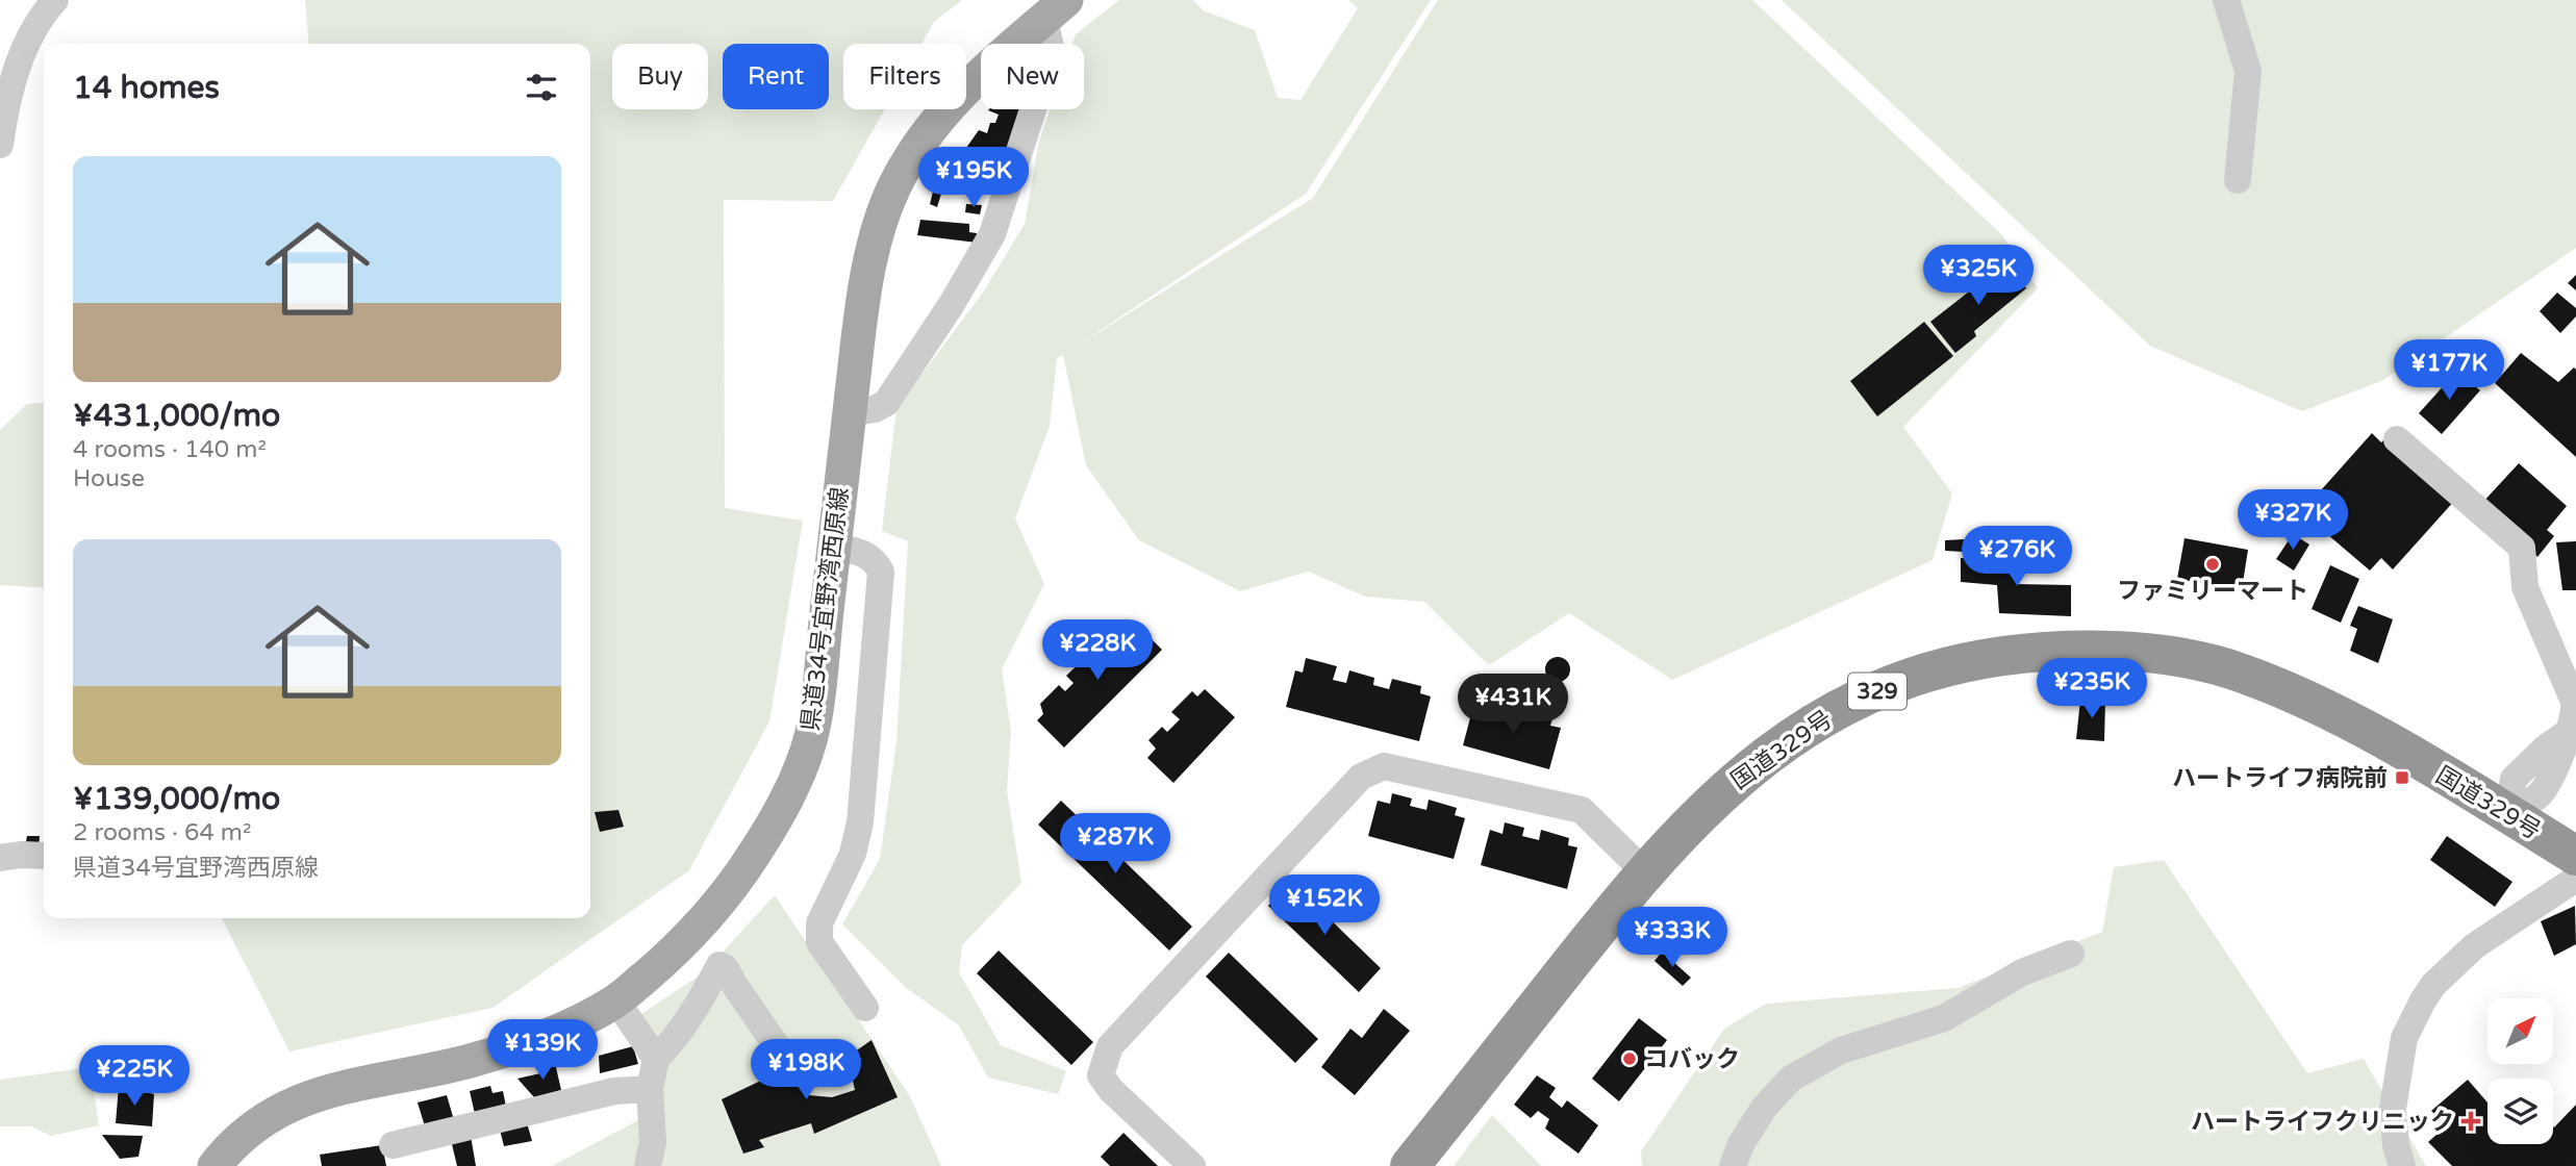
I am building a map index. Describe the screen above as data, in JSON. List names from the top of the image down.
{
  "streets": {
    "highway": ["329", "国道329号"],
    "main road": ["県道34号宜野湾西原線"]
  },
  "places": {
    "other": ["ファミリーマート", "コバック"],
    "transit": ["ハートライフ病院前"],
    "health": ["ハートライフクリニック"]
  },
  "north": "top right",
  "page": {
    "chip": [
      "Buy",
      "Rent",
      "Filters",
      "New"
    ],
    "heading": "14 homes",
    "list": [
      {
        "name": "¥431,000/mo",
        "note": "4 rooms · 140 m² · House"
      },
      {
        "name": "¥139,000/mo",
        "note": "2 rooms · 64 m² · 県道34号宜野湾西原線"
      }
    ],
    "price": [
      "¥195K",
      "¥325K",
      "¥177K",
      "¥327K",
      "¥276K",
      "¥228K",
      "¥235K",
      "¥431K",
      "¥287K",
      "¥152K",
      "¥333K",
      "¥139K",
      "¥198K",
      "¥225K"
    ]
  }
}
